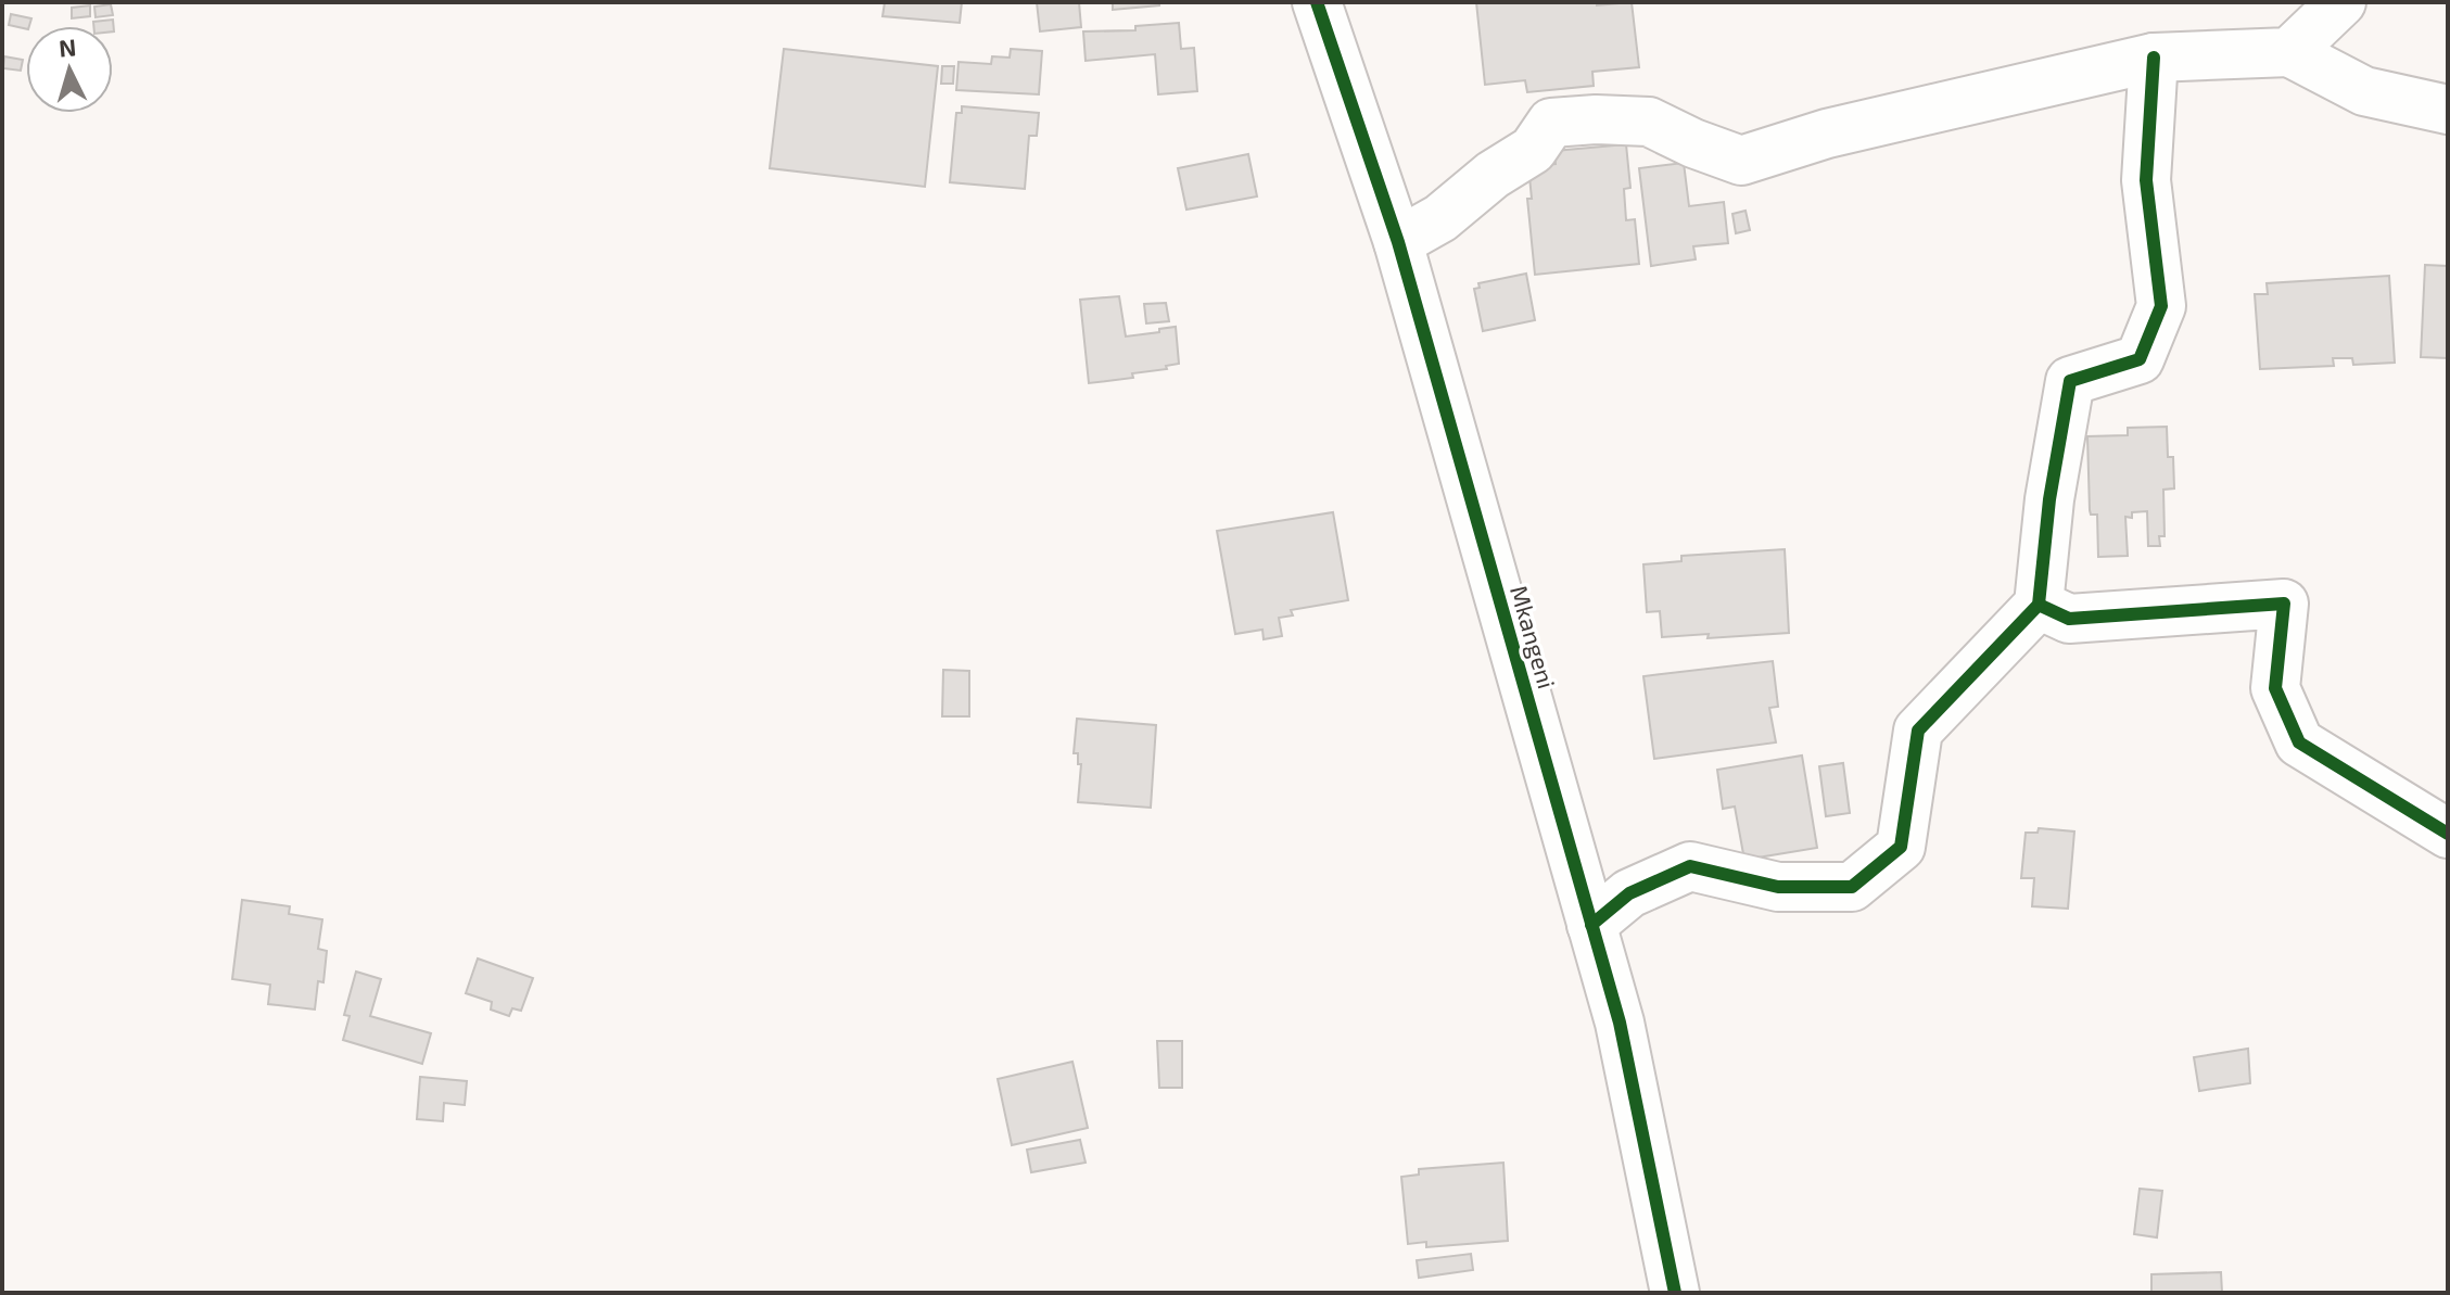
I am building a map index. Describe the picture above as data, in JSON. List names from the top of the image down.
{
  "streets": {
    "street": ["Mkangeni"]
  },
  "north": "top"
}
